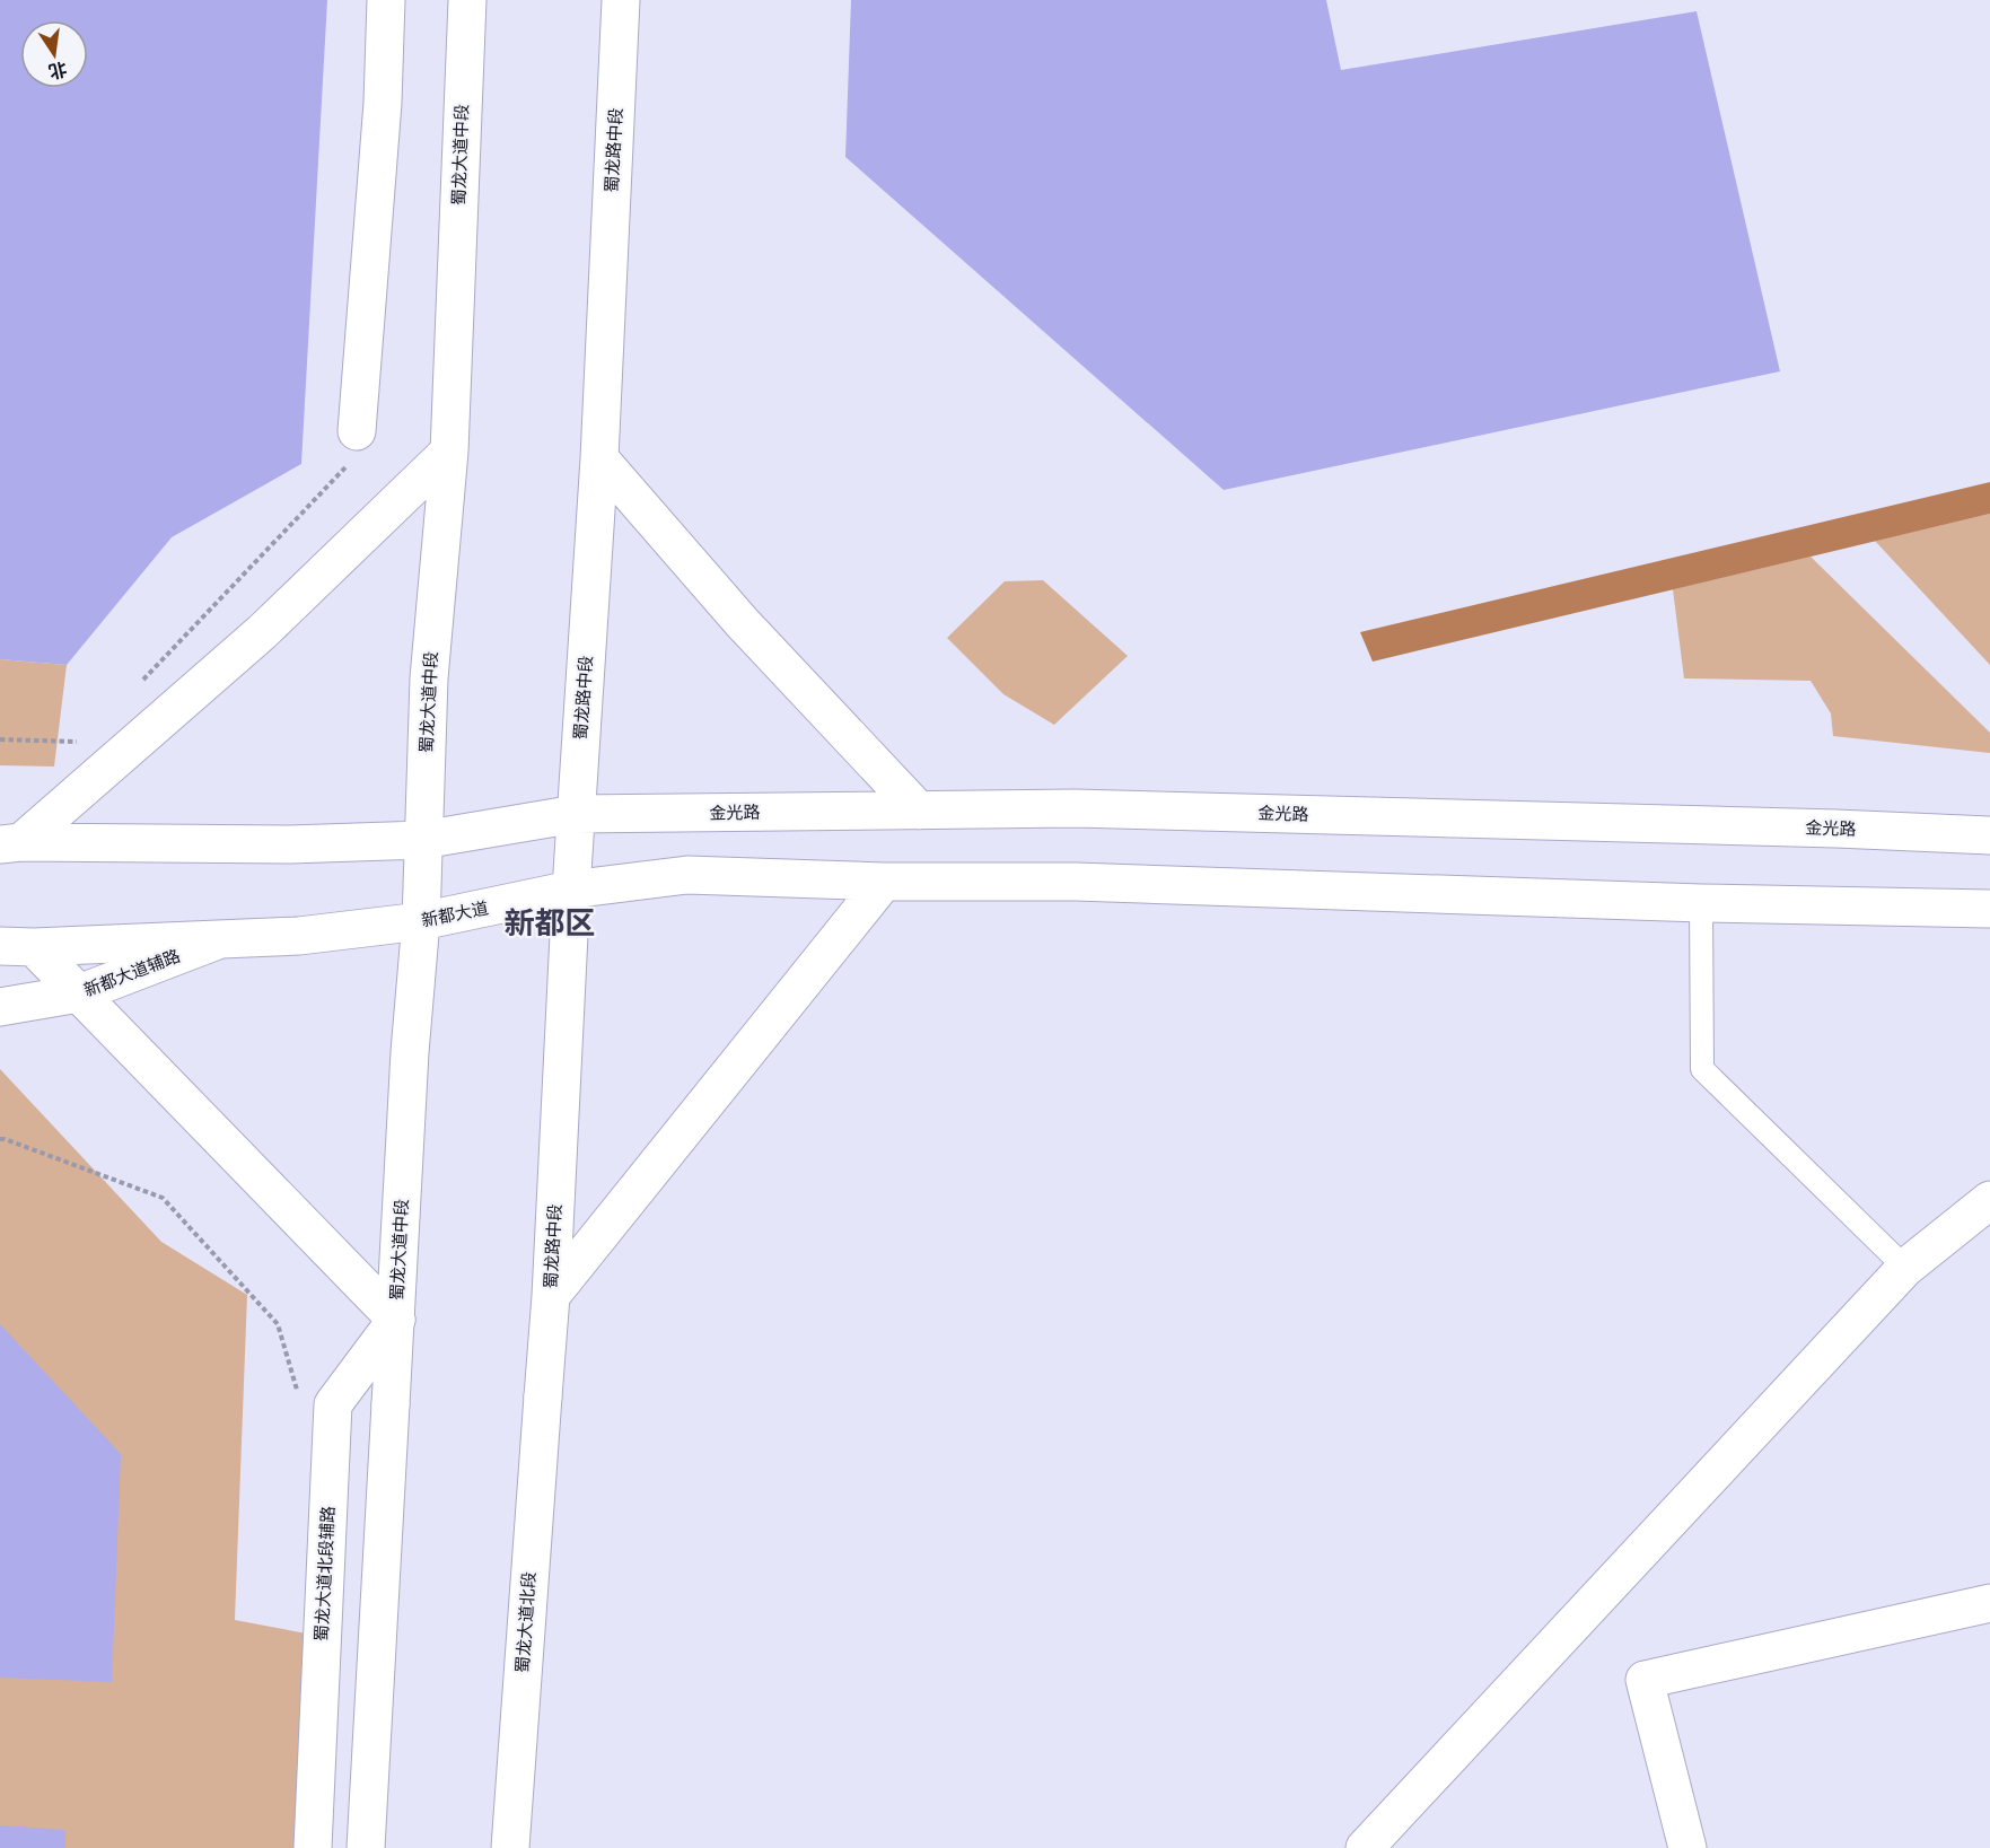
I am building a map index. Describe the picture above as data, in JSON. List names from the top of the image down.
{
  "streets": {
    "main road": [
      "蜀龙路中段",
      "蜀龙大道中段",
      "金光路",
      "新都大道",
      "新都大道辅路",
      "蜀龙大道北段辅路",
      "蜀龙大道北段"
    ]
  },
  "crossings": [
    ["蜀龙路中段", "金光路"],
    ["蜀龙路中段", "新都大道"],
    ["蜀龙路中段", "蜀龙大道北段"],
    ["蜀龙大道中段", "金光路"],
    ["蜀龙大道中段", "新都大道"],
    ["蜀龙大道中段", "蜀龙大道北段辅路"],
    ["新都大道", "新都大道辅路"]
  ],
  "districts": ["新都区"],
  "north": "bottom"
}
